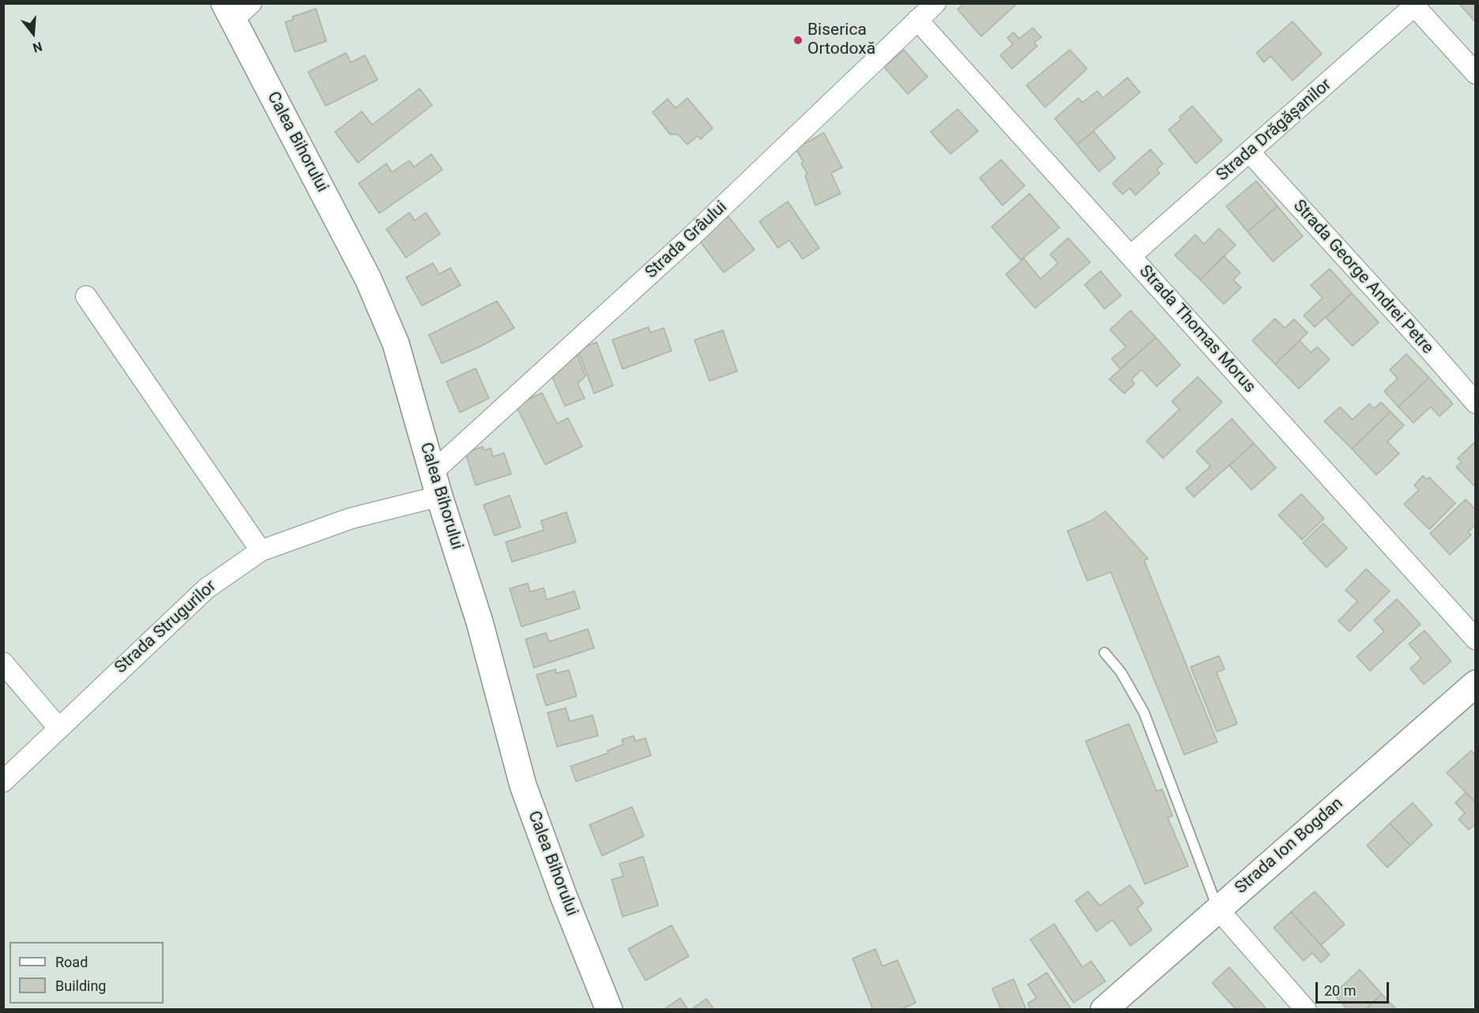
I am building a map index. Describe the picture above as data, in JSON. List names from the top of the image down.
{
  "streets": {
    "main road": ["Calea Bihorului", "Strada Ion Bogdan"],
    "street": [
      "Strada Drăgășanilor",
      "Strada Grâului",
      "Strada George Andrei Petre",
      "Strada Thomas Morus",
      "Strada Strugurilor"
    ]
  },
  "crossings": [
    ["Strada Drăgășanilor", "Strada George Andrei Petre"],
    ["Strada Drăgășanilor", "Strada Thomas Morus"],
    ["Calea Bihorului", "Strada Grâului"],
    ["Calea Bihorului", "Strada Strugurilor"],
    ["Strada Grâului", "Strada Thomas Morus"]
  ],
  "places": ["Biserica Ortodoxă"],
  "legend": ["Road", "Building"],
  "scale_bar": "20 m",
  "north": "bottom"
}
